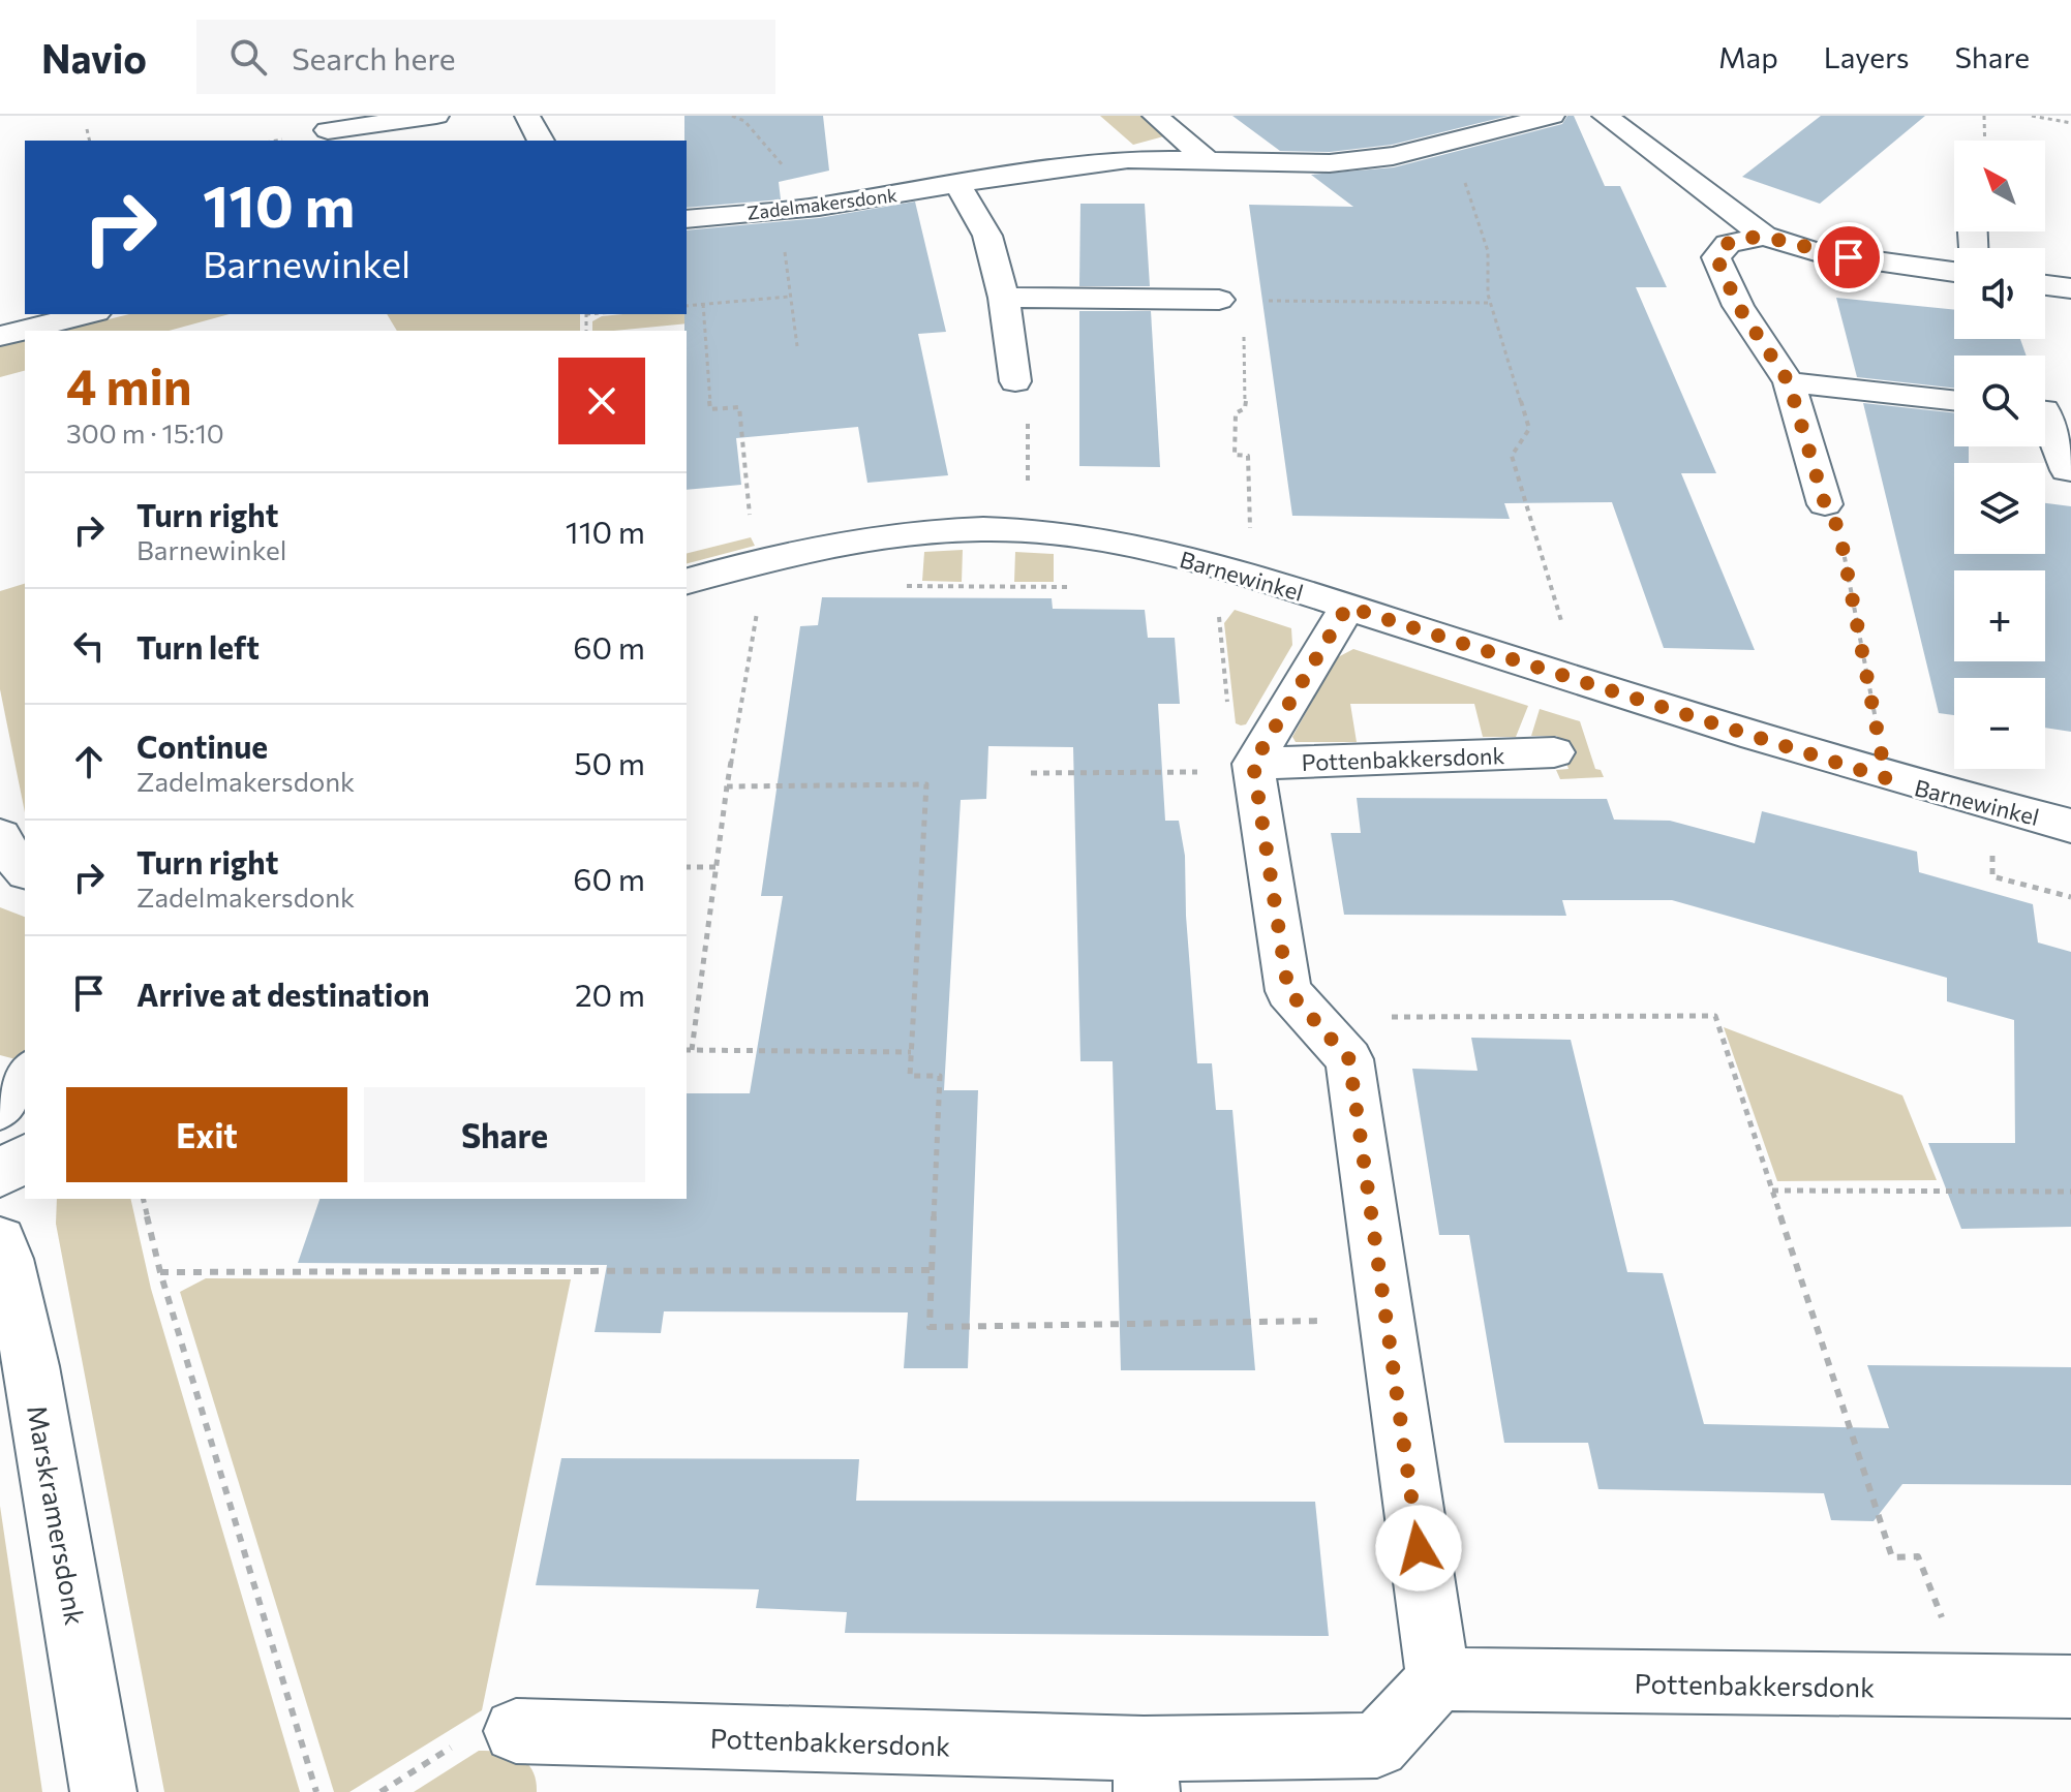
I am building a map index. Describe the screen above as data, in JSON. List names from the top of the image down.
{
  "streets": {
    "street": [
      "Zadelmakersdonk",
      "Barnewinkel",
      "Pottenbakkersdonk",
      "Marskramersdonk"
    ]
  },
  "crossings": [
    ["Barnewinkel", "Pottenbakkersdonk"]
  ],
  "north": "top left",
  "page": {
    "header": "Navio",
    "search": "Search here",
    "nav": ["Map", "Layers", "Share"],
    "map_buttons": ["+", "−"],
    "turn": ["110 m", "Barnewinkel"],
    "heading": ["4 min", "300 m · 15:10"],
    "list": [
      {
        "name": "Turn right",
        "note": "Barnewinkel",
        "value": "110 m"
      },
      {
        "name": "Turn left",
        "value": "60 m"
      },
      {
        "name": "Continue",
        "note": "Zadelmakersdonk",
        "value": "50 m"
      },
      {
        "name": "Turn right",
        "note": "Zadelmakersdonk",
        "value": "60 m"
      },
      {
        "name": "Arrive at destination",
        "value": "20 m"
      }
    ],
    "buttons": ["Exit", "Share"]
  }
}
